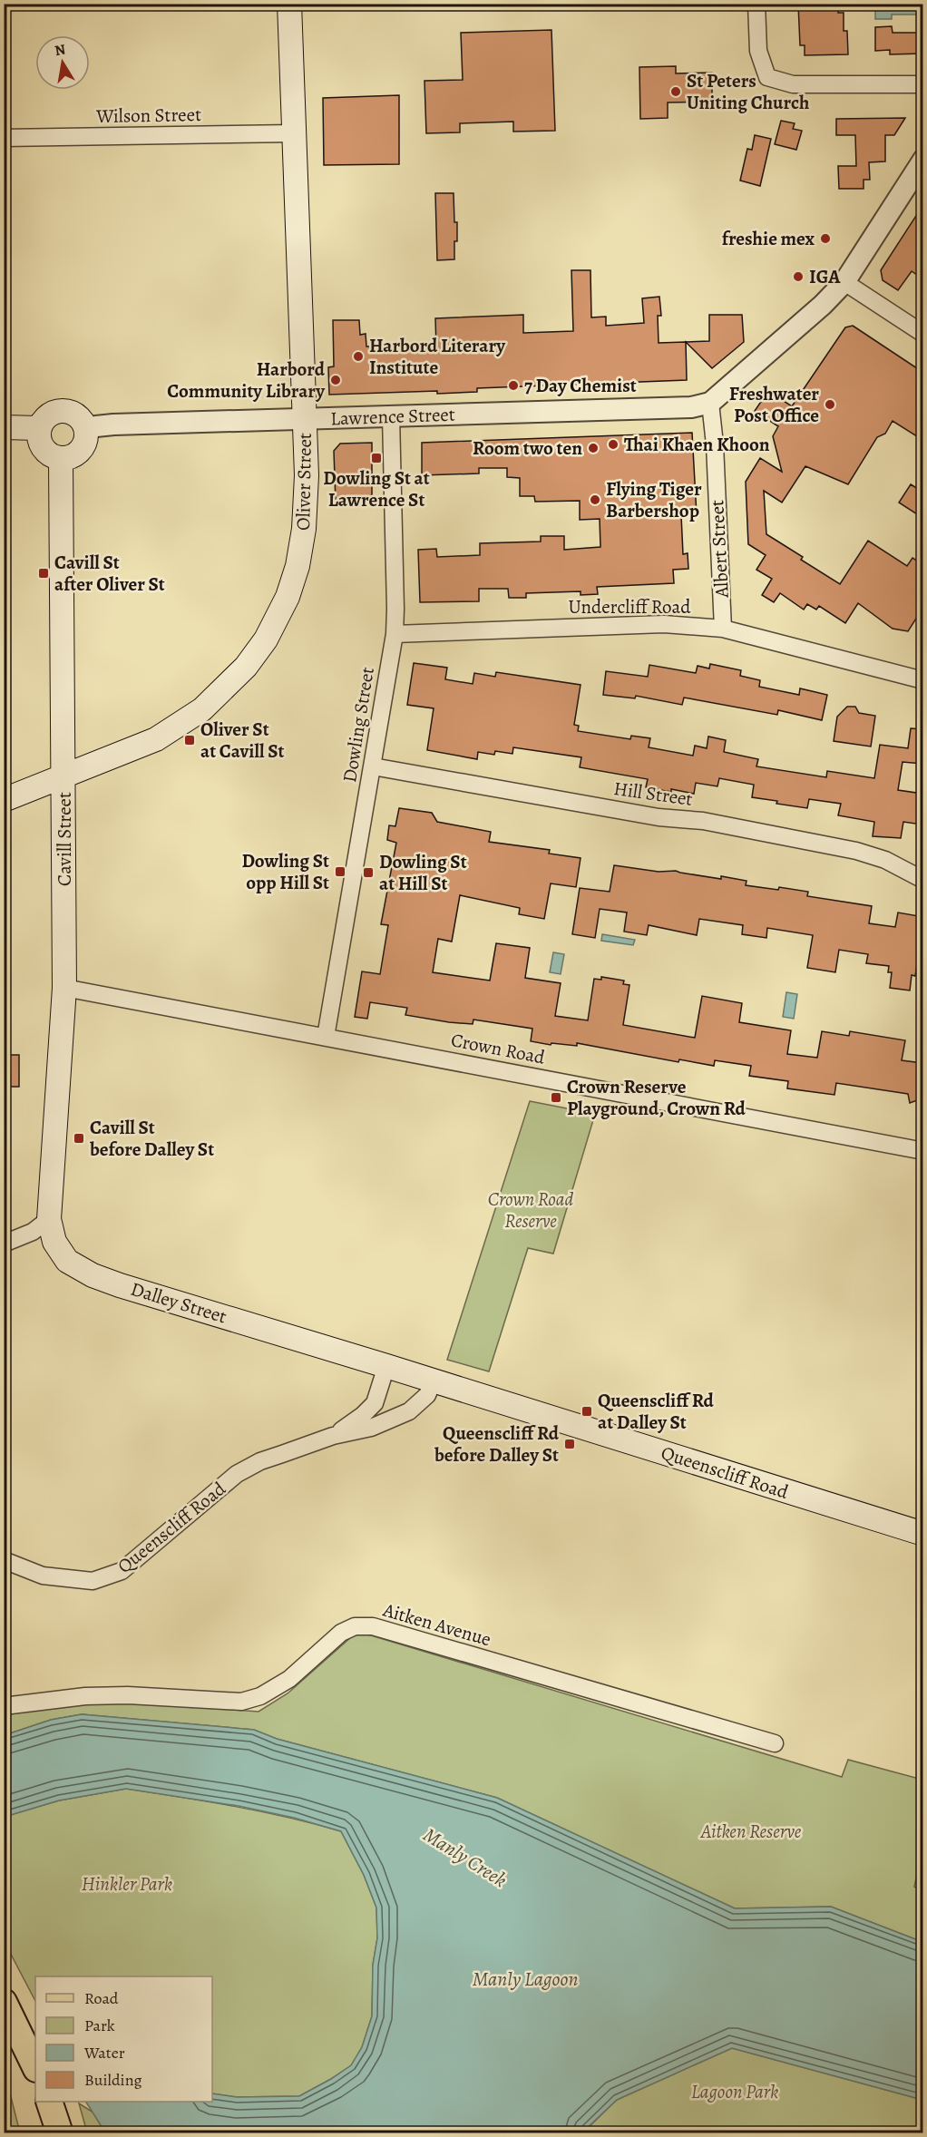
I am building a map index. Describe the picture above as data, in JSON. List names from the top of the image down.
{
  "streets": {
    "main road": [
      "Oliver Street",
      "Cavill Street",
      "Dalley Street",
      "Queenscliff Road"
    ],
    "street": [
      "Wilson Street",
      "Lawrence Street",
      "Albert Street",
      "Undercliff Road",
      "Dowling Street",
      "Hill Street",
      "Crown Road",
      "Aitken Avenue"
    ]
  },
  "crossings": [
    ["Wilson Street", "Oliver Street"],
    ["Lawrence Street", "Oliver Street"],
    ["Lawrence Street", "Albert Street"],
    ["Lawrence Street", "Dowling Street"],
    ["Lawrence Street", "Cavill Street"],
    ["Oliver Street", "Cavill Street"],
    ["Albert Street", "Undercliff Road"],
    ["Undercliff Road", "Dowling Street"],
    ["Dowling Street", "Hill Street"],
    ["Dowling Street", "Crown Road"],
    ["Cavill Street", "Crown Road"],
    ["Cavill Street", "Dalley Street"],
    ["Dalley Street", "Queenscliff Road"]
  ],
  "water": ["Manly Creek", "Manly Lagoon"],
  "parks": [
    "Crown Road Reserve",
    "Aitken Reserve",
    "Hinkler Park",
    "Lagoon Park"
  ],
  "places": {
    "other": [
      "St Peters Uniting Church",
      "freshie mex",
      "IGA",
      "Harbord Literary Institute",
      "Harbord Community Library",
      "7 Day Chemist",
      "Freshwater Post Office",
      "Thai Khaen Khoon",
      "Room two ten",
      "Flying Tiger Barbershop"
    ],
    "transit": [
      "Dowling St at Lawrence St",
      "Cavill St after Oliver St",
      "Oliver St at Cavill St",
      "Dowling St opp Hill St",
      "Dowling St at Hill St",
      "Crown Reserve Playground, Crown Rd",
      "Cavill St before Dalley St",
      "Queenscliff Rd at Dalley St",
      "Queenscliff Rd before Dalley St"
    ]
  },
  "legend": [
    "Road",
    "Park",
    "Water",
    "Building"
  ],
  "north": "top"
}
